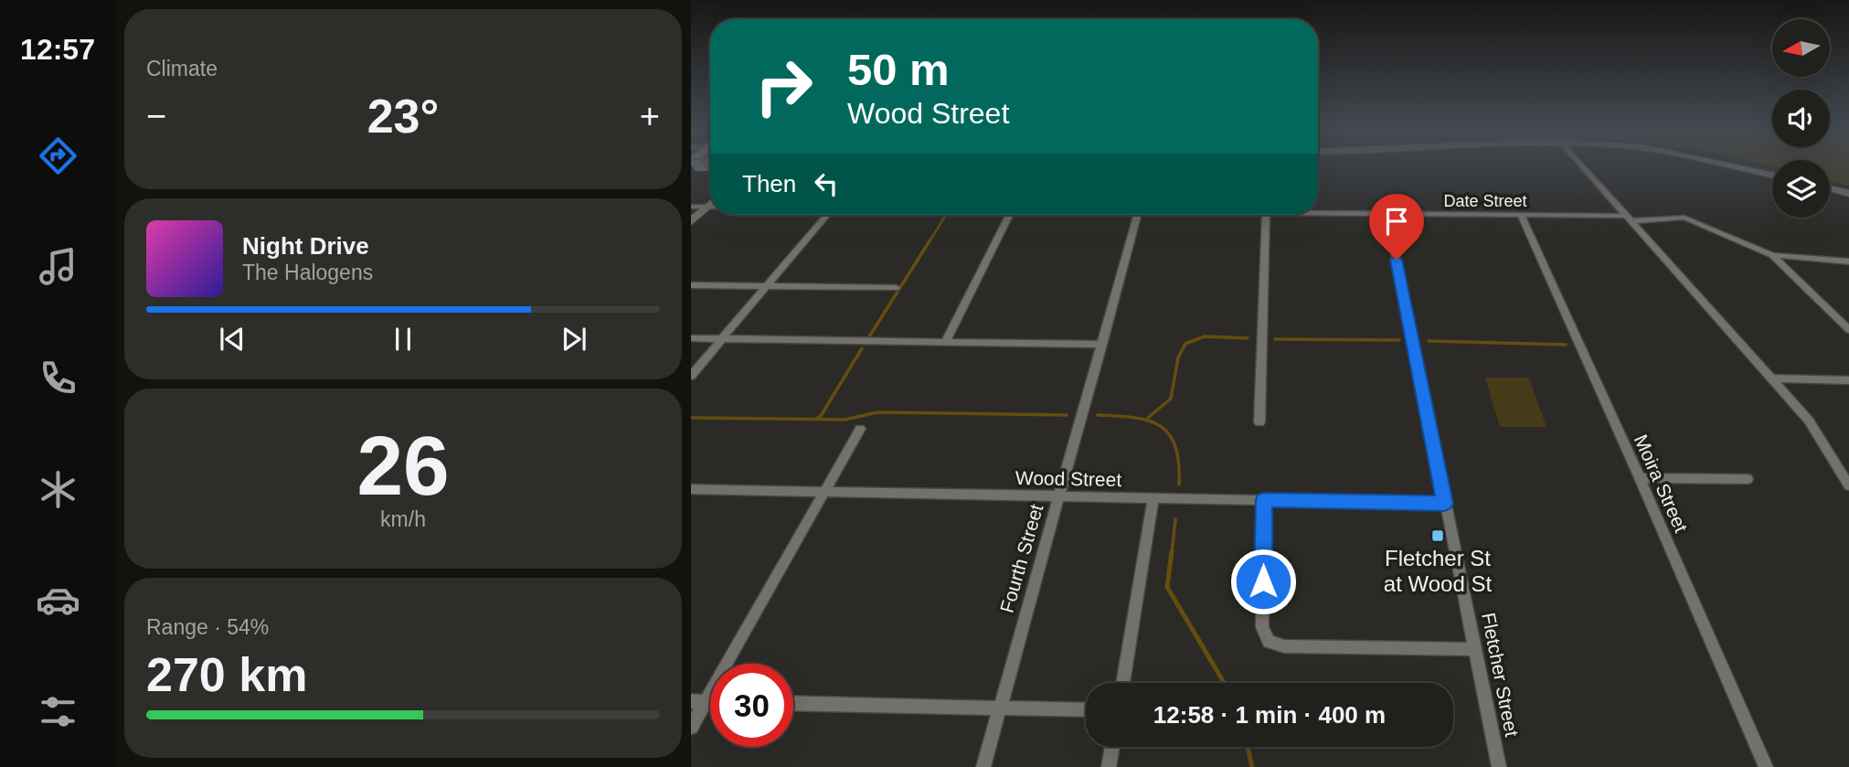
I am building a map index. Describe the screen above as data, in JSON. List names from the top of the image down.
{
  "streets": {
    "street": [
      "Date Street",
      "Wood Street",
      "Moira Street",
      "Fourth Street",
      "Fletcher Street"
    ]
  },
  "crossings": [
    ["Date Street", "Moira Street"],
    ["Date Street", "Fletcher Street"],
    ["Wood Street", "Fourth Street"],
    ["Wood Street", "Fletcher Street"]
  ],
  "places": {
    "transit": ["Fletcher St at Wood St"]
  },
  "north": "left",
  "page": {
    "tabs": "12:57",
    "tile": [
      "Climate",
      ["26", "km/h"],
      ["Range · 54%", "270 km"]
    ],
    "turn": ["50 m", "Wood Street"],
    "heat": ["−", "23°", "+"],
    "then": "Then",
    "song": ["Night Drive", "The Halogens"],
    "limit": "30",
    "trip": "12:58 · 1 min · 400 m"
  }
}
